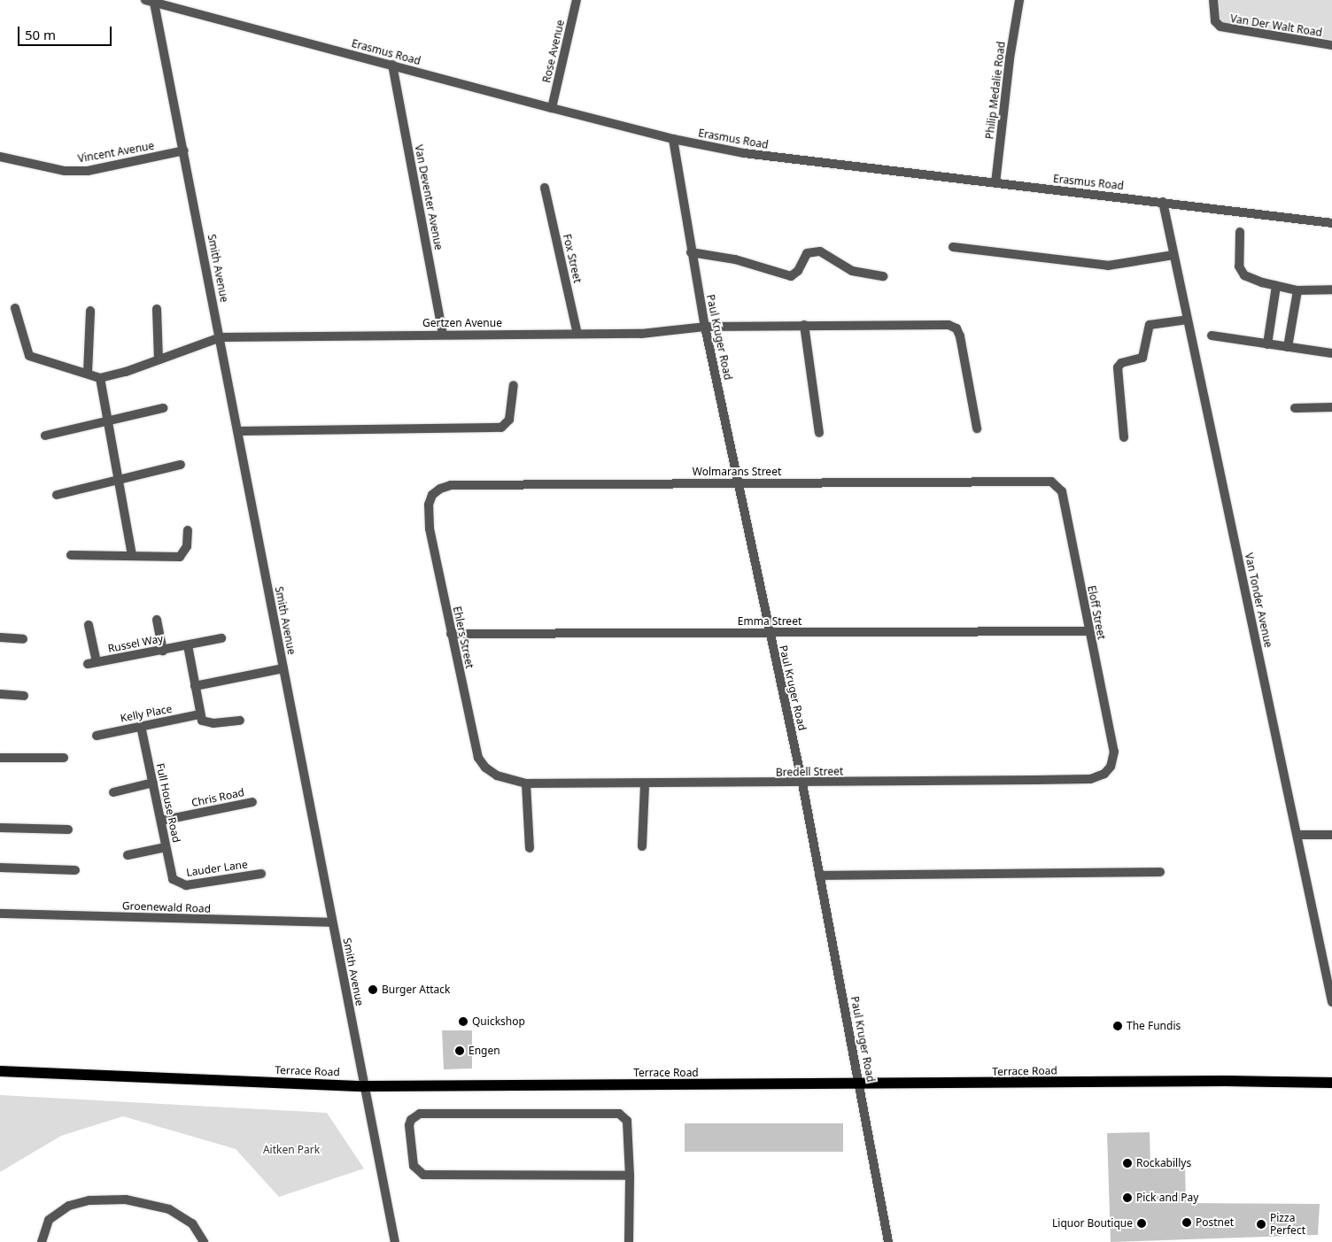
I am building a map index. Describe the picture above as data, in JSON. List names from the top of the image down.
{
  "streets": {
    "main road": ["Terrace Road"],
    "street": [
      "Van Der Walt Road",
      "Rose Avenue",
      "Erasmus Road",
      "Philip Medalie Road",
      "Vincent Avenue",
      "Van Deventer Avenue",
      "Fox Street",
      "Smith Avenue",
      "Gertzen Avenue",
      "Paul Kruger Road",
      "Wolmarans Street",
      "Van Tonder Avenue",
      "Eloff Street",
      "Emma Street",
      "Ehlers Street",
      "Russel Way",
      "Kelly Place",
      "Bredell Street",
      "Chris Road",
      "Full House Road",
      "Lauder Lane",
      "Groenewald Road"
    ]
  },
  "crossings": [
    ["Rose Avenue", "Erasmus Road"],
    ["Erasmus Road", "Philip Medalie Road"],
    ["Erasmus Road", "Van Deventer Avenue"],
    ["Erasmus Road", "Smith Avenue"],
    ["Erasmus Road", "Paul Kruger Road"],
    ["Erasmus Road", "Van Tonder Avenue"],
    ["Vincent Avenue", "Smith Avenue"],
    ["Van Deventer Avenue", "Gertzen Avenue"],
    ["Fox Street", "Gertzen Avenue"],
    ["Smith Avenue", "Gertzen Avenue"],
    ["Smith Avenue", "Groenewald Road"],
    ["Smith Avenue", "Terrace Road"],
    ["Gertzen Avenue", "Paul Kruger Road"],
    ["Paul Kruger Road", "Wolmarans Street"],
    ["Paul Kruger Road", "Emma Street"],
    ["Paul Kruger Road", "Bredell Street"],
    ["Paul Kruger Road", "Terrace Road"],
    ["Wolmarans Street", "Eloff Street"],
    ["Wolmarans Street", "Ehlers Street"],
    ["Eloff Street", "Emma Street"],
    ["Eloff Street", "Bredell Street"],
    ["Emma Street", "Ehlers Street"],
    ["Ehlers Street", "Bredell Street"],
    ["Kelly Place", "Full House Road"],
    ["Chris Road", "Full House Road"],
    ["Full House Road", "Lauder Lane"]
  ],
  "parks": ["Aitken Park"],
  "places": [
    "Burger Attack",
    "Quickshop",
    "The Fundis",
    "Engen",
    "Rockabillys",
    "Pick and Pay",
    "Postnet",
    "Liquor Boutique",
    "Pizza Perfect"
  ],
  "scale_bar": "50 m"
}
